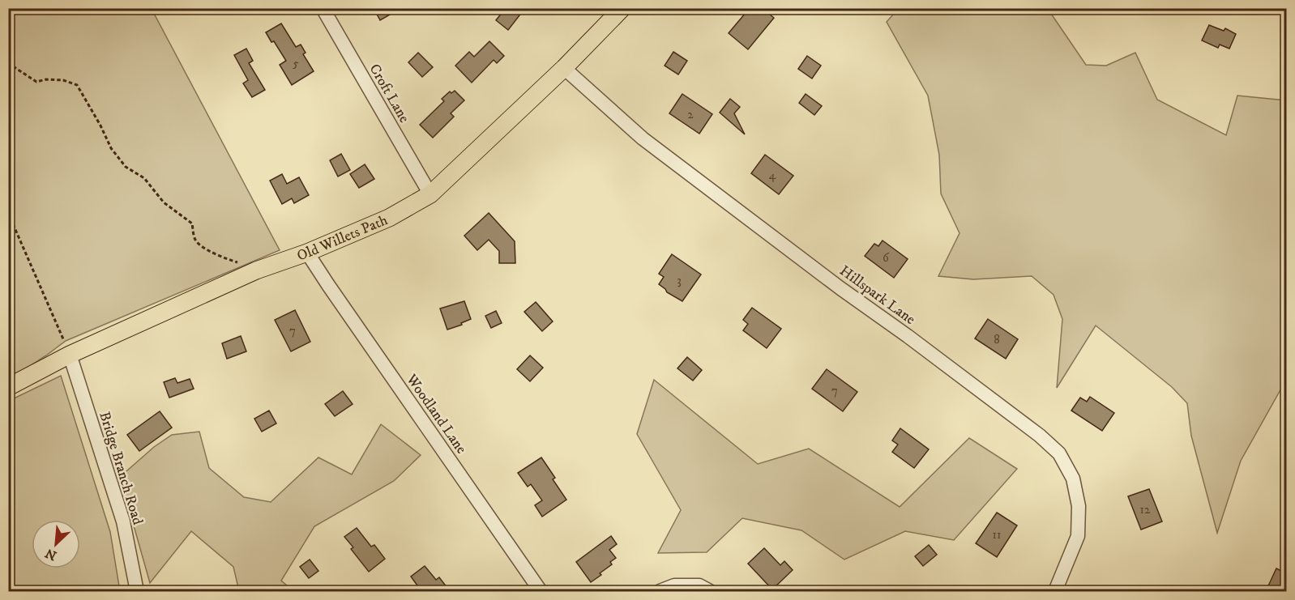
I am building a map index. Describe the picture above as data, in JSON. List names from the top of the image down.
{
  "streets": {
    "main road": ["Old Willets Path"],
    "street": [
      "Croft Lane",
      "Hillspark Lane",
      "Woodland Lane",
      "Bridge Branch Road"
    ]
  },
  "crossings": [
    ["Croft Lane", "Old Willets Path"],
    ["Old Willets Path", "Hillspark Lane"],
    ["Old Willets Path", "Woodland Lane"],
    ["Old Willets Path", "Bridge Branch Road"]
  ],
  "house_numbers": [
    "5",
    "2",
    "4",
    "6",
    "3",
    "7",
    "8",
    "7",
    "12",
    "11"
  ],
  "north": "bottom left"
}
